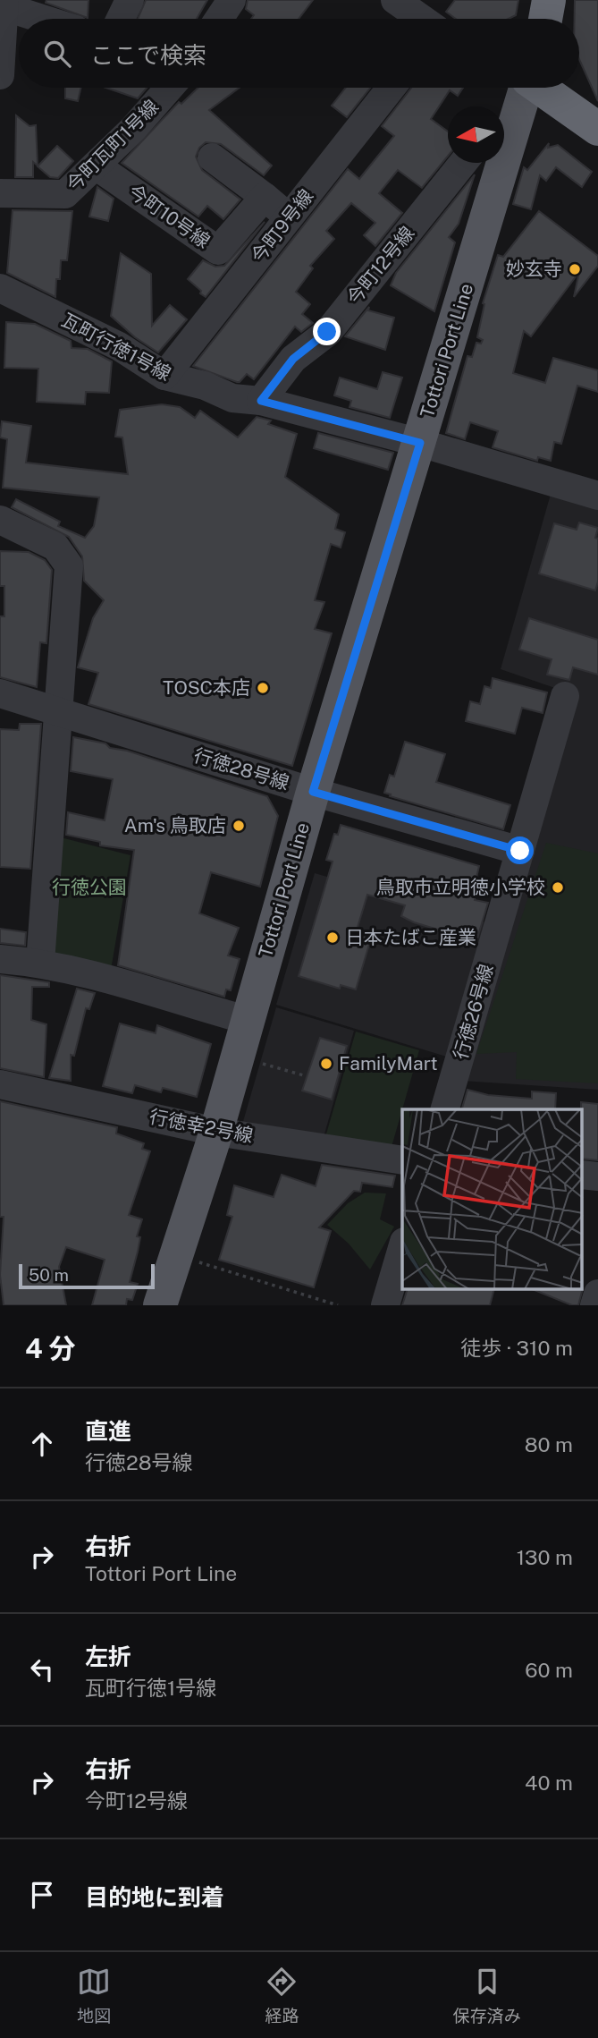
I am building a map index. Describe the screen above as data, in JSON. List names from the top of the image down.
{
  "streets": {
    "main road": ["Tottori Port Line"],
    "street": [
      "今町瓦町1号線",
      "今町10号線",
      "今町9号線",
      "今町12号線",
      "瓦町行徳1号線",
      "行徳28号線",
      "行徳26号線",
      "行徳幸2号線"
    ]
  },
  "crossings": [
    ["今町瓦町1号線", "今町10号線"],
    ["今町9号線", "瓦町行徳1号線"],
    ["今町12号線", "瓦町行徳1号線"],
    ["瓦町行徳1号線", "Tottori Port Line"],
    ["Tottori Port Line", "行徳28号線"],
    ["Tottori Port Line", "行徳幸2号線"],
    ["行徳28号線", "行徳26号線"]
  ],
  "parks": ["行徳公園"],
  "places": [
    "妙玄寺",
    "TOSC本店",
    "Am's 鳥取店",
    "鳥取市立明徳小学校",
    "日本たばこ産業",
    "FamilyMart"
  ],
  "scale_bar": "50 m",
  "north": "left",
  "page": {
    "search": "ここで検索",
    "scale": "50 m",
    "heading": ["4 分", "徒歩 · 310 m"],
    "list": [
      ["直進", "行徳28号線", "80 m"],
      ["右折", "Tottori Port Line", "130 m"],
      ["左折", "瓦町行徳1号線", "60 m"],
      ["右折", "今町12号線", "40 m"],
      "目的地に到着"
    ],
    "nav": ["地図", "経路", "保存済み"]
  }
}
